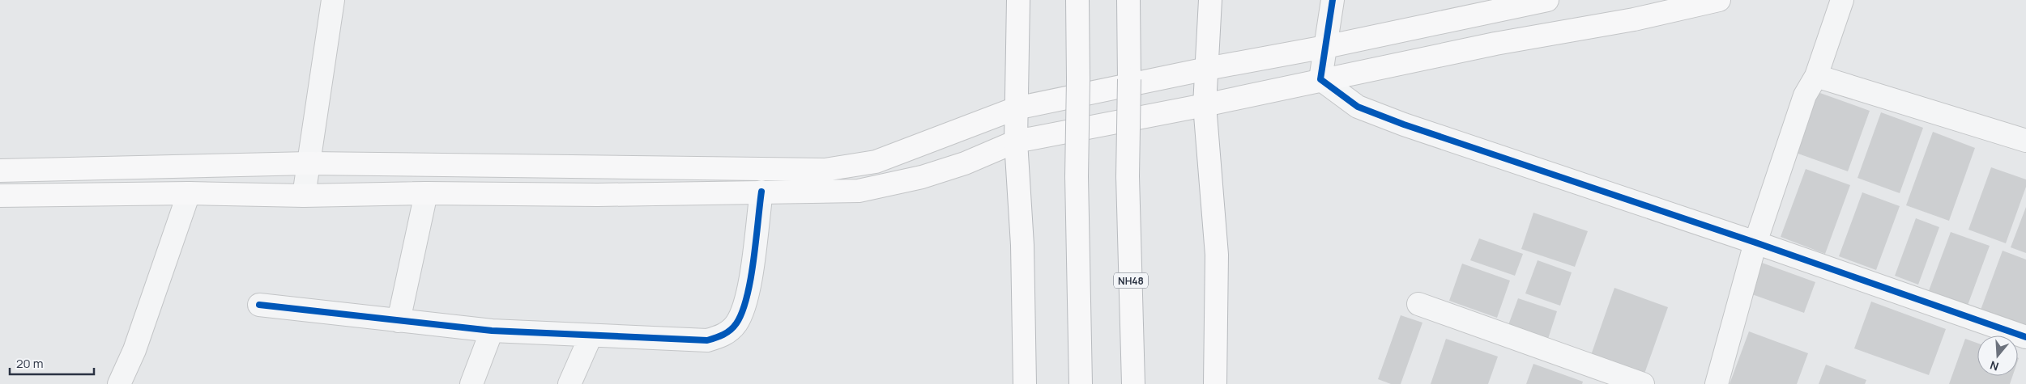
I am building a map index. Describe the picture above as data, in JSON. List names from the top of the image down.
{
  "streets": {
    "main road": ["NH48"]
  },
  "scale_bar": "20 m",
  "north": "bottom"
}
